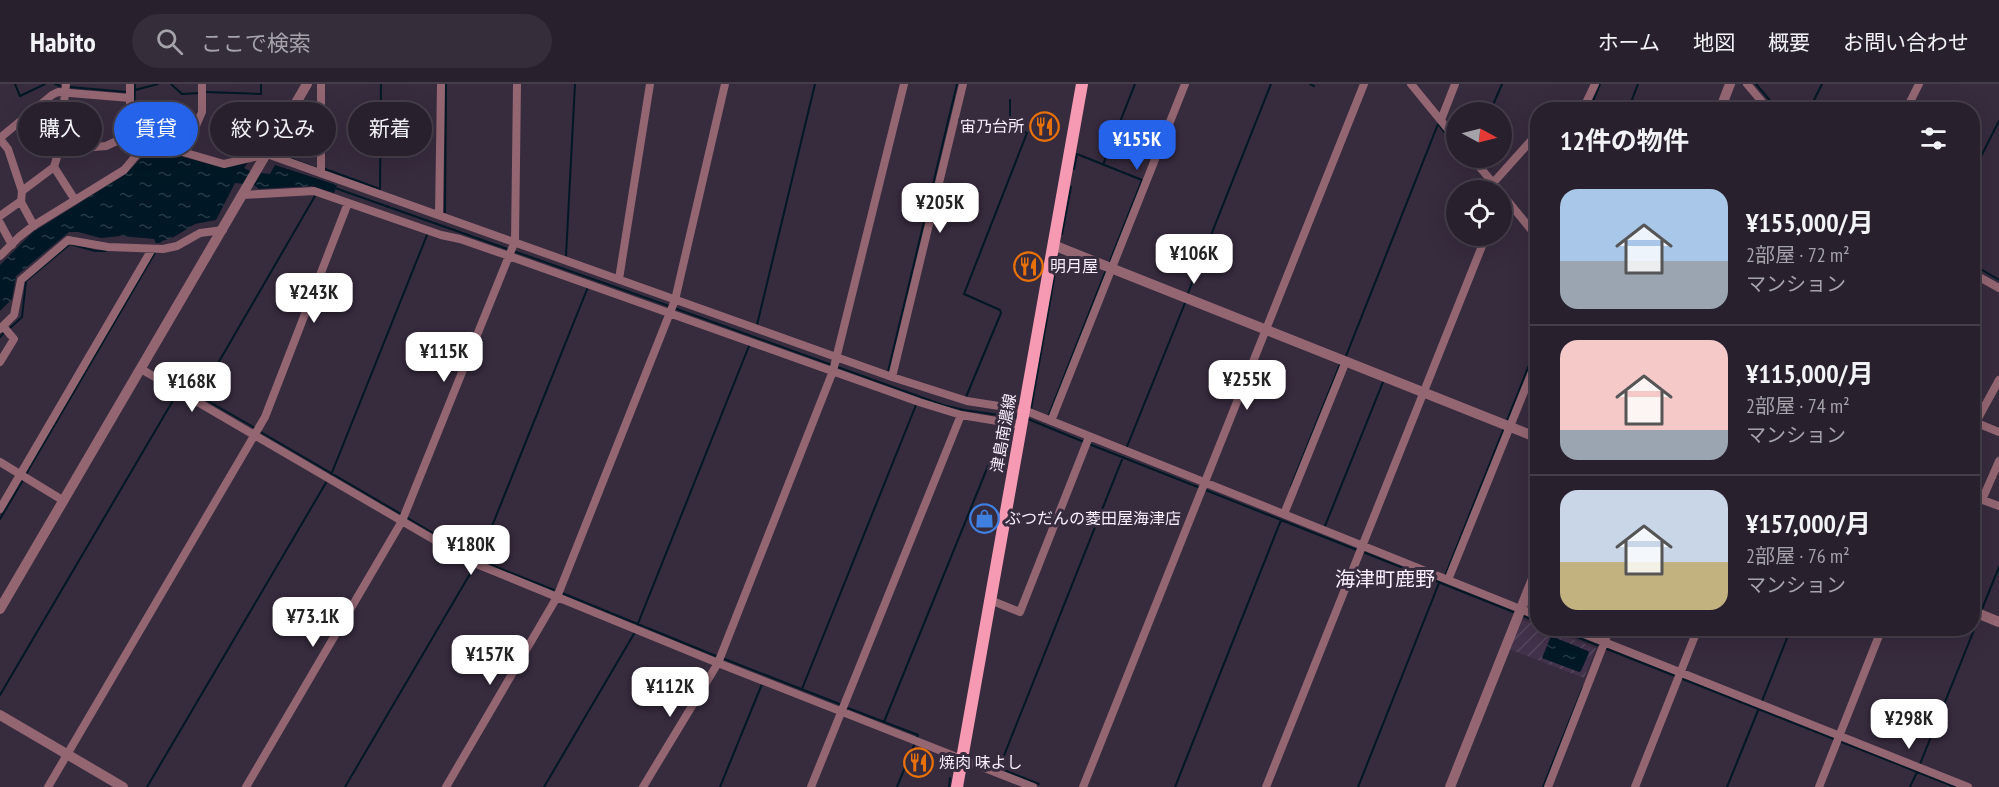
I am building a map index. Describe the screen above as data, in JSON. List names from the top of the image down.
{
  "streets": {
    "main road": ["津島南濃線"]
  },
  "districts": ["海津町鹿野"],
  "places": {
    "restaurant": ["宙乃台所", "明月屋", "焼肉 味よし"],
    "shop": ["ぶつだんの菱田屋海津店"]
  },
  "north": "right",
  "page": {
    "header": "Habito",
    "search": "ここで検索",
    "nav": [
      "ホーム",
      "地図",
      "概要",
      "お問い合わせ"
    ],
    "chip": [
      "購入",
      "賃貸",
      "絞り込み",
      "新着"
    ],
    "heading": "12件の物件",
    "price": [
      "¥155K",
      "¥205K",
      "¥106K",
      "¥243K",
      "¥115K",
      "¥255K",
      "¥168K",
      "¥180K",
      "¥73.1K",
      "¥157K",
      "¥112K",
      "¥298K"
    ],
    "list": [
      {
        "name": "¥155,000/月",
        "note": "2部屋 · 72 m² · マンション"
      },
      {
        "name": "¥115,000/月",
        "note": "2部屋 · 74 m² · マンション"
      },
      {
        "name": "¥157,000/月",
        "note": "2部屋 · 76 m² · マンション"
      }
    ]
  }
}
